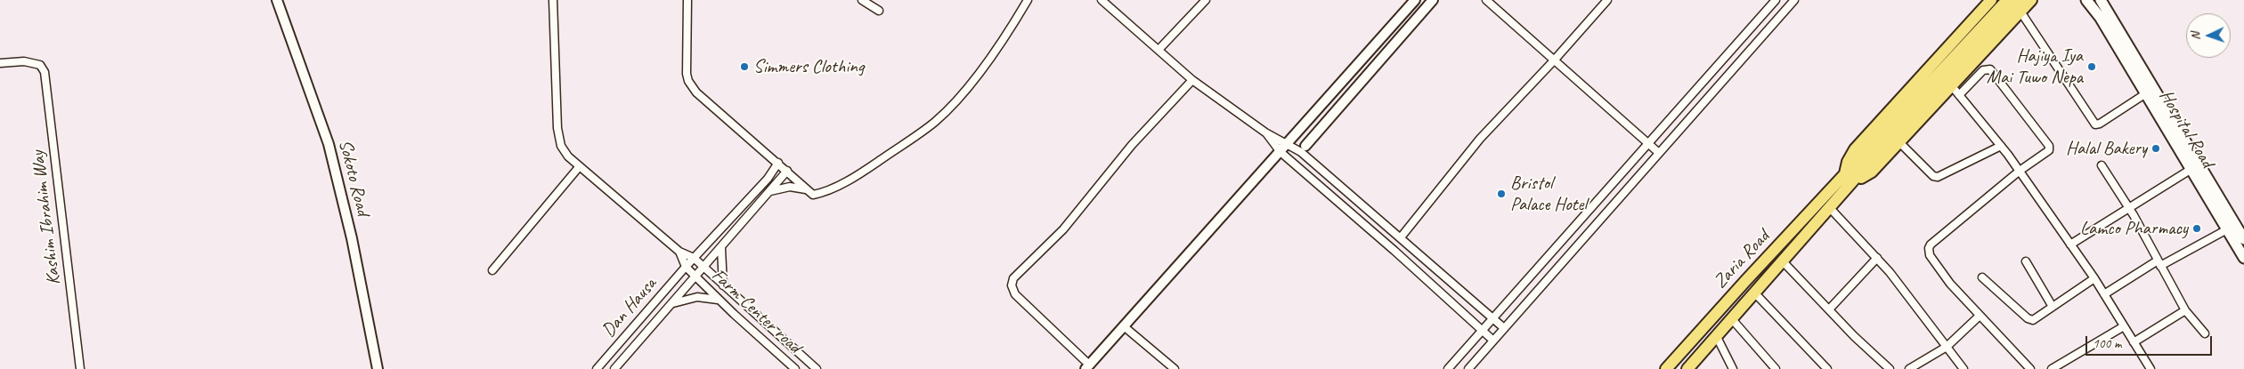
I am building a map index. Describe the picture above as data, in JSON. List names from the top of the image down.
{
  "streets": {
    "highway": ["Zaria Road"],
    "main road": ["Hospital Road"],
    "street": [
      "Sokoto Road",
      "Kashim Ibrahim Way",
      "Dan Hausa",
      "Farm Center road"
    ]
  },
  "crossings": [
    ["Dan Hausa", "Farm Center road"]
  ],
  "places": [
    "Simmers Clothing",
    "Hajiya Iya Mai Tuwo Nepa",
    "Halal Bakery",
    "Bristol Palace Hotel",
    "Lamco Pharmacy"
  ],
  "scale_bar": "100 m",
  "north": "left"
}
